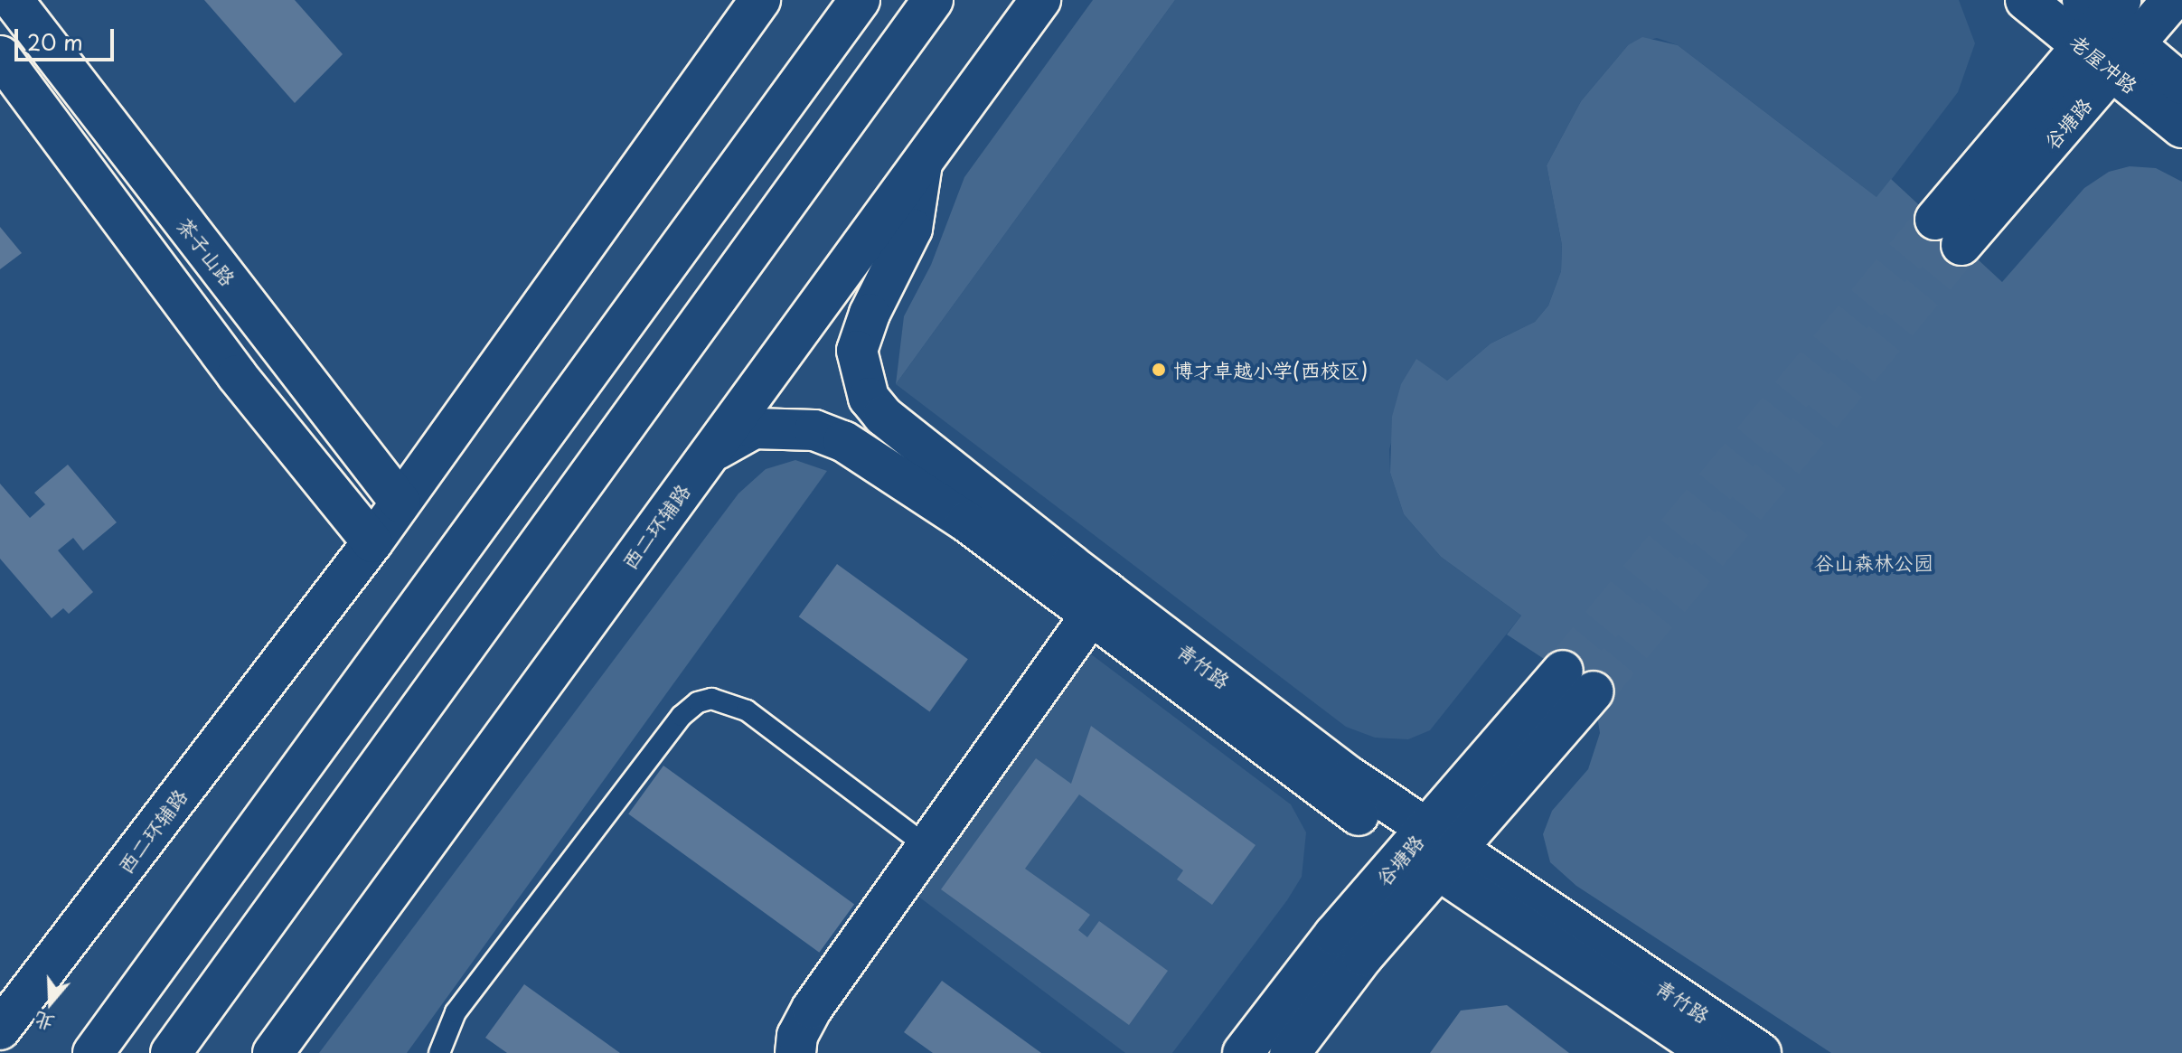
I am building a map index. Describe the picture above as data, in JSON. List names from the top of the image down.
{
  "streets": {
    "main road": [
      "老屋冲路",
      "谷塘路",
      "茶子山路",
      "西二环辅路",
      "青竹路"
    ]
  },
  "crossings": [
    ["老屋冲路", "谷塘路"],
    ["谷塘路", "青竹路"],
    ["茶子山路", "西二环辅路"],
    ["西二环辅路", "青竹路"]
  ],
  "parks": ["谷山森林公园"],
  "places": ["博才卓越小学(西校区)"],
  "scale_bar": "20 m",
  "north": "bottom"
}
